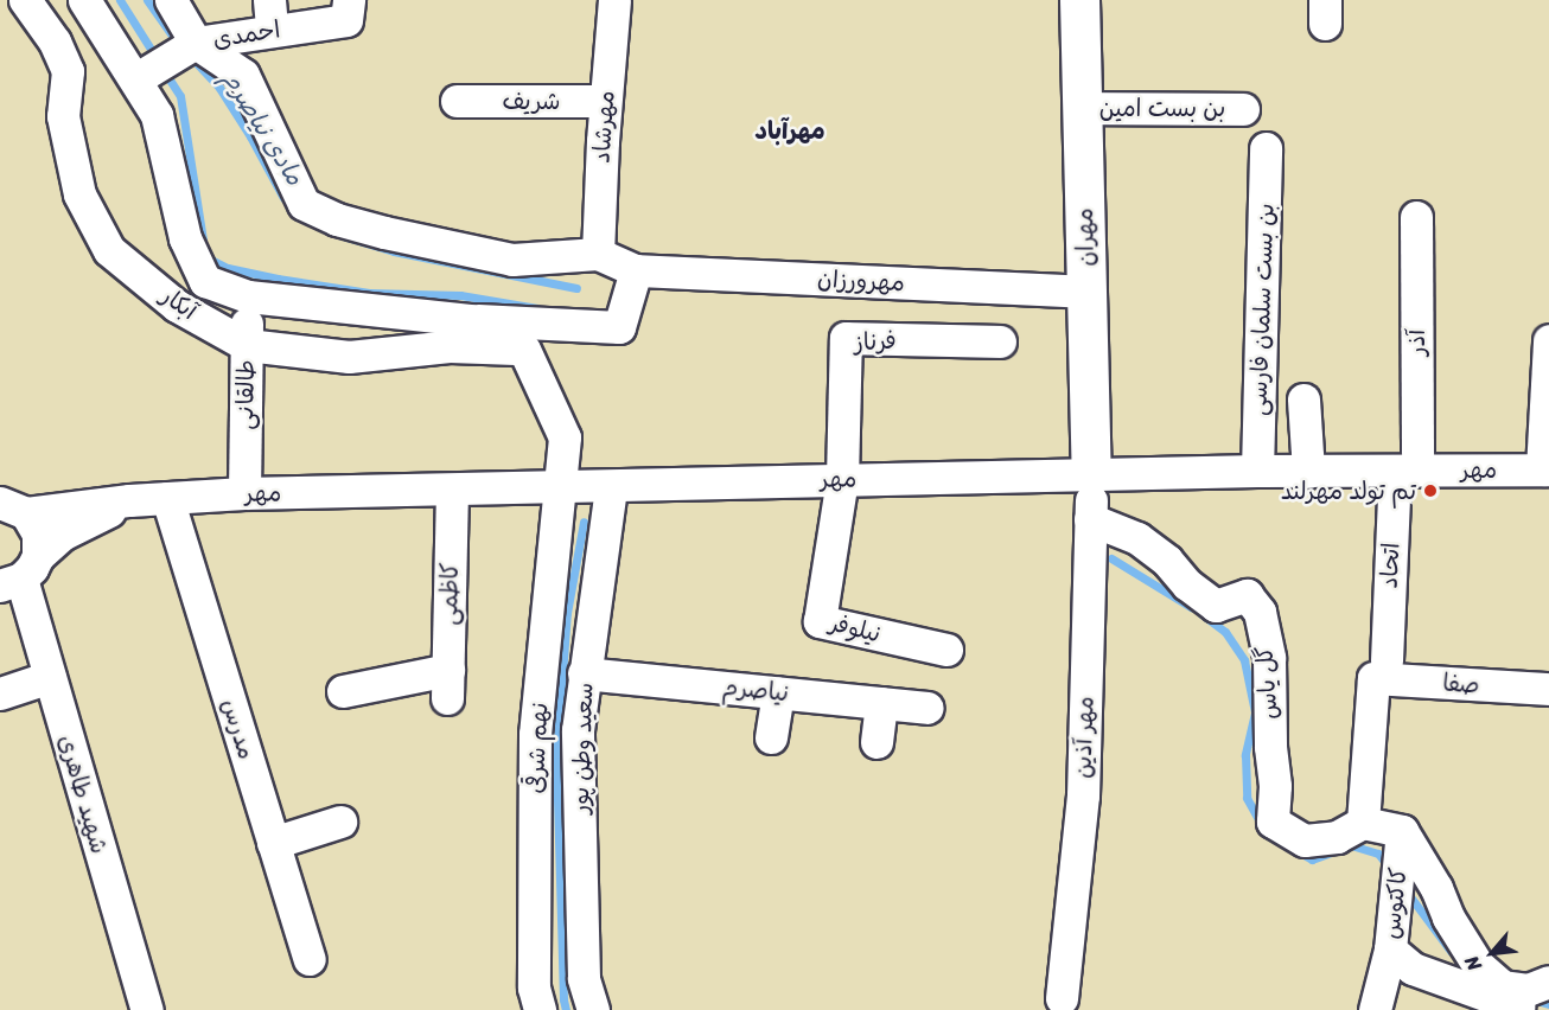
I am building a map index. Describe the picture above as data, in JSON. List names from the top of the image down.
{
  "streets": {
    "main road": ["مهران"],
    "street": [
      "احمدی",
      "شریف",
      "بن بست امین",
      "مهرشاد",
      "مهرورزان",
      "آبکار",
      "بن بست سلمان فارسی",
      "فرناز",
      "آذر",
      "طالقانی",
      "مهر",
      "اتحاد",
      "کاظمی",
      "نیلوفر",
      "گل یاس",
      "صفا",
      "نیاصرم",
      "مدرس",
      "مهر آذین",
      "نهم شرقی",
      "سعید وطن پور",
      "شهید طاهری",
      "کاکتوس"
    ]
  },
  "crossings": [
    ["احمدی", "آبکار"],
    ["شریف", "مهرشاد"],
    ["بن بست امین", "مهران"],
    ["مهران", "مهرورزان"],
    ["مهران", "مهر"],
    ["مهران", "مهر آذین"],
    ["آبکار", "طالقانی"],
    ["بن بست سلمان فارسی", "مهر"],
    ["فرناز", "مهر"],
    ["فرناز", "نیلوفر"],
    ["آذر", "مهر"],
    ["آذر", "اتحاد"],
    ["طالقانی", "مهر"],
    ["مهر", "اتحاد"],
    ["مهر", "کاظمی"],
    ["مهر", "نیلوفر"],
    ["مهر", "مدرس"],
    ["مهر", "مهر آذین"],
    ["مهر", "نهم شرقی"],
    ["مهر", "سعید وطن پور"],
    ["مهر", "شهید طاهری"],
    ["اتحاد", "گل یاس"],
    ["اتحاد", "صفا"],
    ["گل یاس", "مهر آذین"],
    ["نیاصرم", "سعید وطن پور"]
  ],
  "districts": ["مهرآباد"],
  "water": ["مادی نیاصرم"],
  "places": ["تم تولد مهرلند"],
  "north": "bottom left"
}
